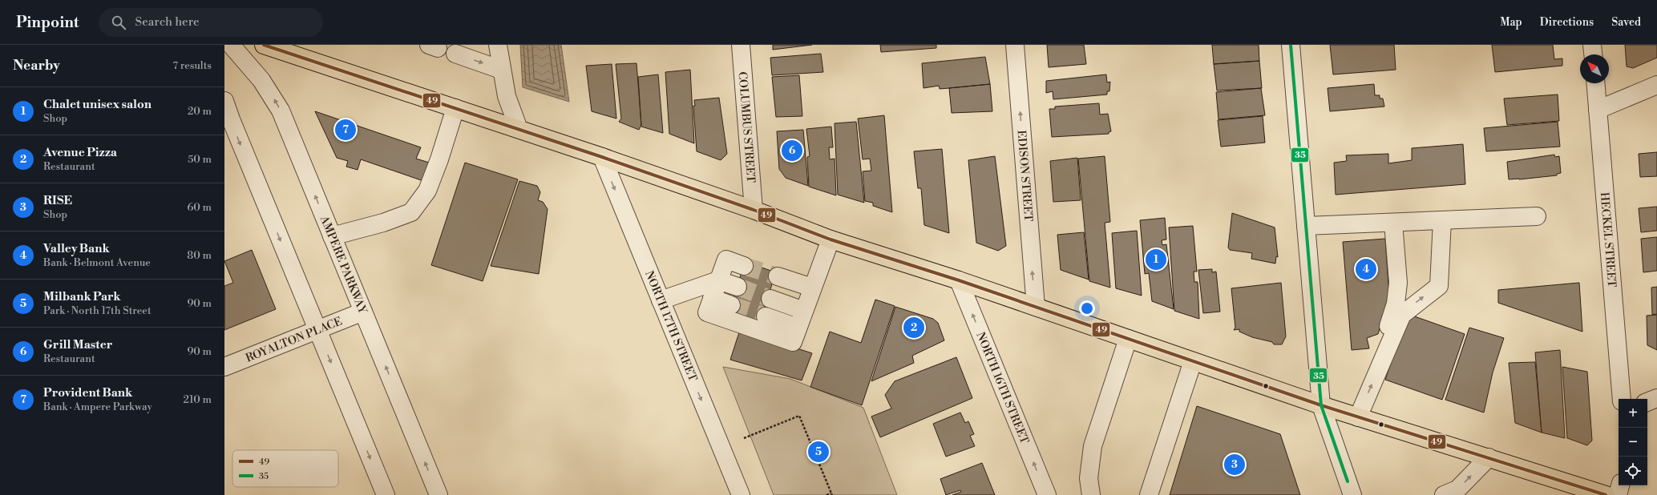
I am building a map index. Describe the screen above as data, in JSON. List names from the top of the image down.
{
  "streets": {
    "street": [
      "COLUMBUS STREET",
      "EDISON STREET",
      "HECKEL STREET",
      "AMPERE PARKWAY",
      "NORTH 17TH STREET",
      "ROYALTON PLACE",
      "NORTH 16TH STREET"
    ]
  },
  "crossings": [
    ["AMPERE PARKWAY", "ROYALTON PLACE"]
  ],
  "one_way": ["EDISON STREET", "NORTH 17TH STREET", "NORTH 16TH STREET"],
  "lines": ["transit line 49", "transit line 35"],
  "legend": ["49", "35"],
  "north": "top left",
  "page": {
    "header": "Pinpoint",
    "search": "Search here",
    "nav": ["Map", "Directions", "Saved"],
    "heading": ["Nearby", "7 results"],
    "list": [
      {
        "mark": "1",
        "name": "Chalet unisex salon",
        "note": "Shop",
        "value": "20 m"
      },
      {
        "mark": "2",
        "name": "Avenue Pizza",
        "note": "Restaurant",
        "value": "50 m"
      },
      {
        "mark": "3",
        "name": "RISE",
        "note": "Shop",
        "value": "60 m"
      },
      {
        "mark": "4",
        "name": "Valley Bank",
        "note": "Bank · Belmont Avenue",
        "value": "80 m"
      },
      {
        "mark": "5",
        "name": "Milbank Park",
        "note": "Park · North 17th Street",
        "value": "90 m"
      },
      {
        "mark": "6",
        "name": "Grill Master",
        "note": "Restaurant",
        "value": "90 m"
      },
      {
        "mark": "7",
        "name": "Provident Bank",
        "note": "Bank · Ampere Parkway",
        "value": "210 m"
      }
    ],
    "pins": [
      "7",
      "6",
      "1",
      "4",
      "2",
      "5",
      "3"
    ],
    "map_buttons": ["+", "−"]
  }
}
